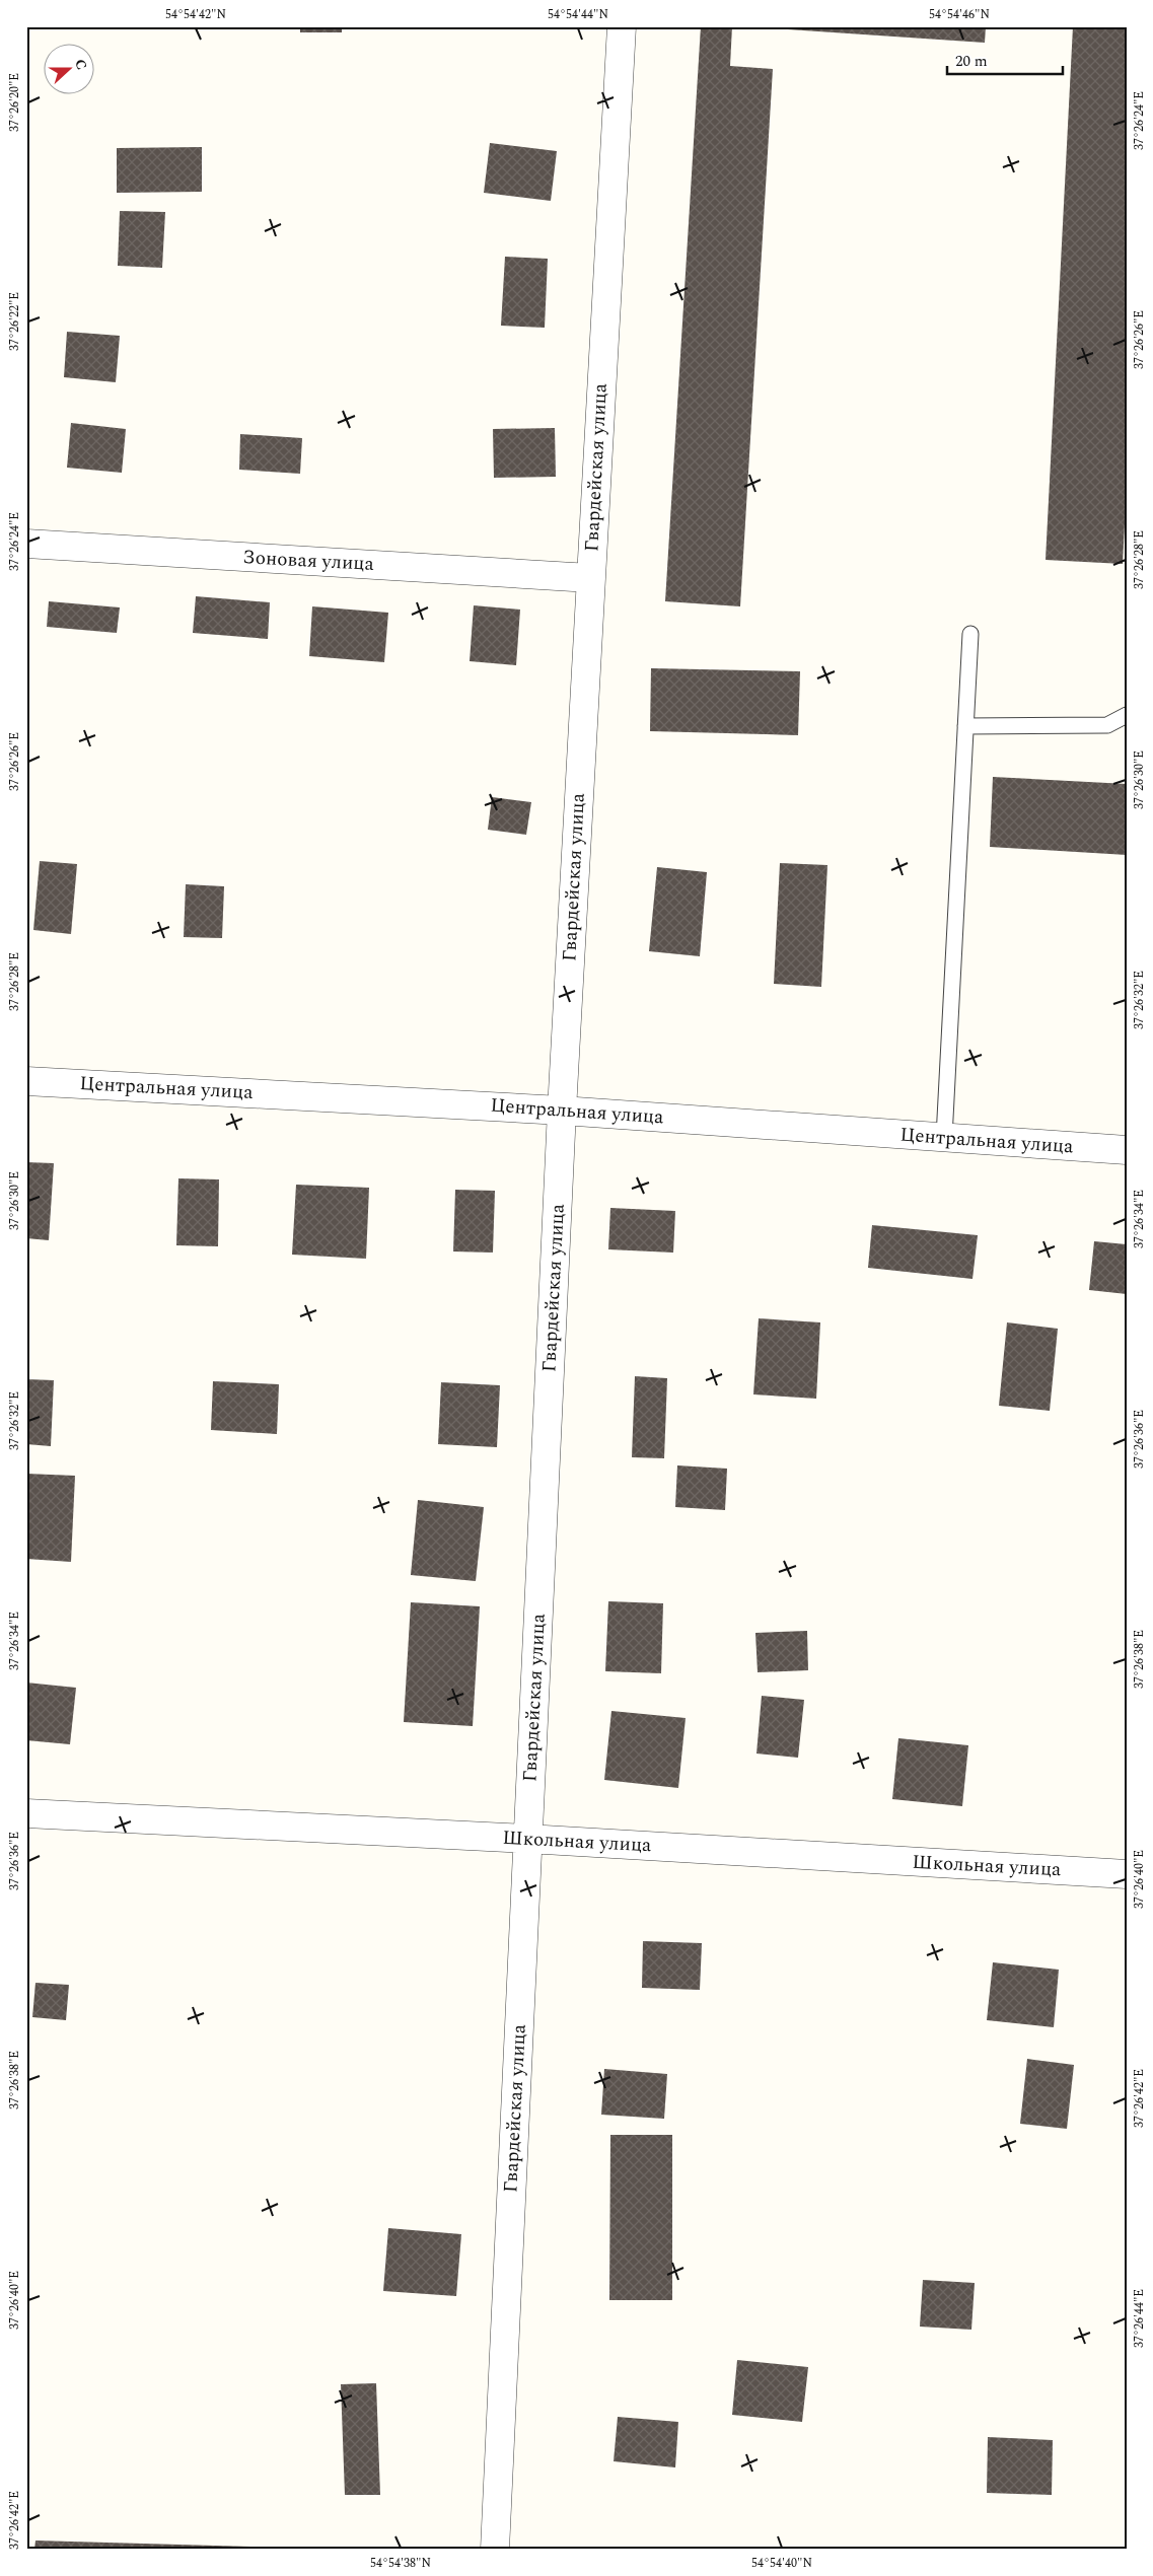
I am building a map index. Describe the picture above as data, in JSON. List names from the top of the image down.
{
  "streets": {
    "street": [
      "Гвардейская улица",
      "Зоновая улица",
      "Центральная улица",
      "Школьная улица"
    ]
  },
  "crossings": [
    ["Гвардейская улица", "Зоновая улица"],
    ["Гвардейская улица", "Центральная улица"],
    ["Гвардейская улица", "Школьная улица"]
  ],
  "scale_bar": "20 m",
  "north": "right",
  "coordinates": [
    "54°54'42\"N",
    "54°54'44\"N",
    "54°54'46\"N",
    "37°26'20\"E",
    "37°26'24\"E",
    "37°26'22\"E",
    "37°26'26\"E",
    "37°26'28\"E",
    "37°26'30\"E",
    "37°26'32\"E",
    "37°26'34\"E",
    "37°26'36\"E",
    "37°26'38\"E",
    "37°26'40\"E",
    "37°26'42\"E",
    "37°26'44\"E",
    "54°54'38\"N",
    "54°54'40\"N"
  ]
}
